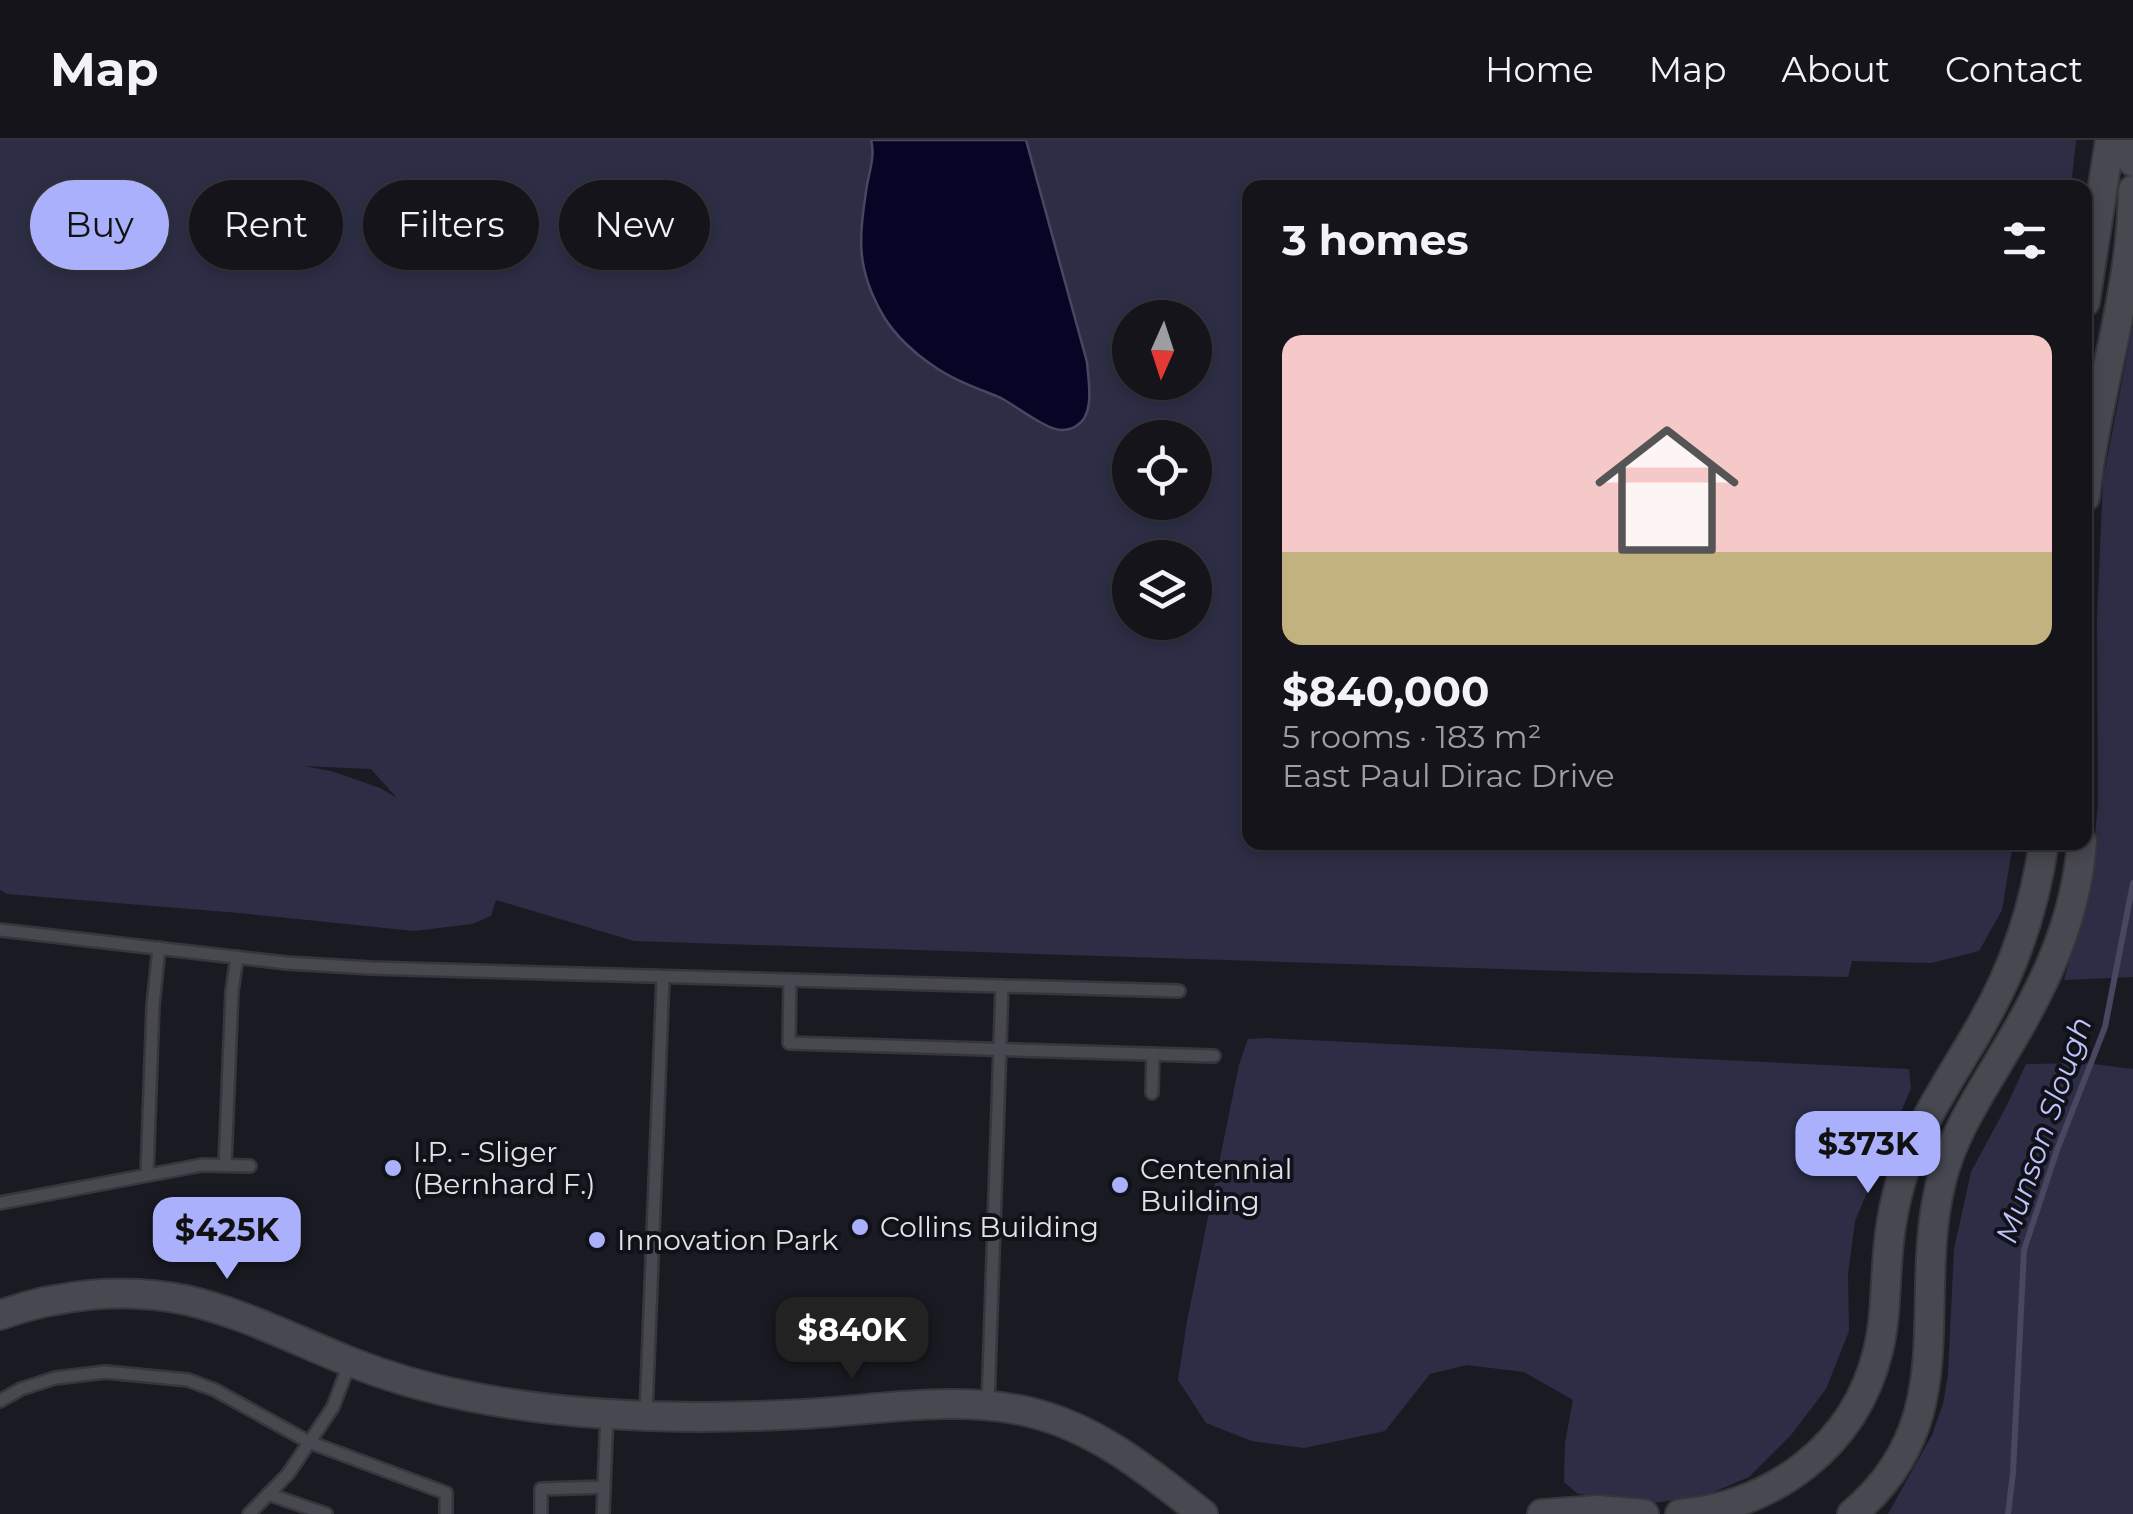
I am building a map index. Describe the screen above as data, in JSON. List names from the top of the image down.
{
  "water": ["Munson Slough"],
  "places": [
    "I.P. - Sliger (Bernhard F.)",
    "Centennial Building",
    "Collins Building",
    "Innovation Park"
  ],
  "north": "bottom",
  "page": {
    "header": "Map",
    "nav": [
      "Home",
      "Map",
      "About",
      "Contact"
    ],
    "chip": [
      "Buy",
      "Rent",
      "Filters",
      "New"
    ],
    "heading": "3 homes",
    "list": [
      {
        "name": "$840,000",
        "note": "5 rooms · 183 m² · East Paul Dirac Drive"
      }
    ],
    "price": ["$373K", "$425K", "$840K"]
  }
}
